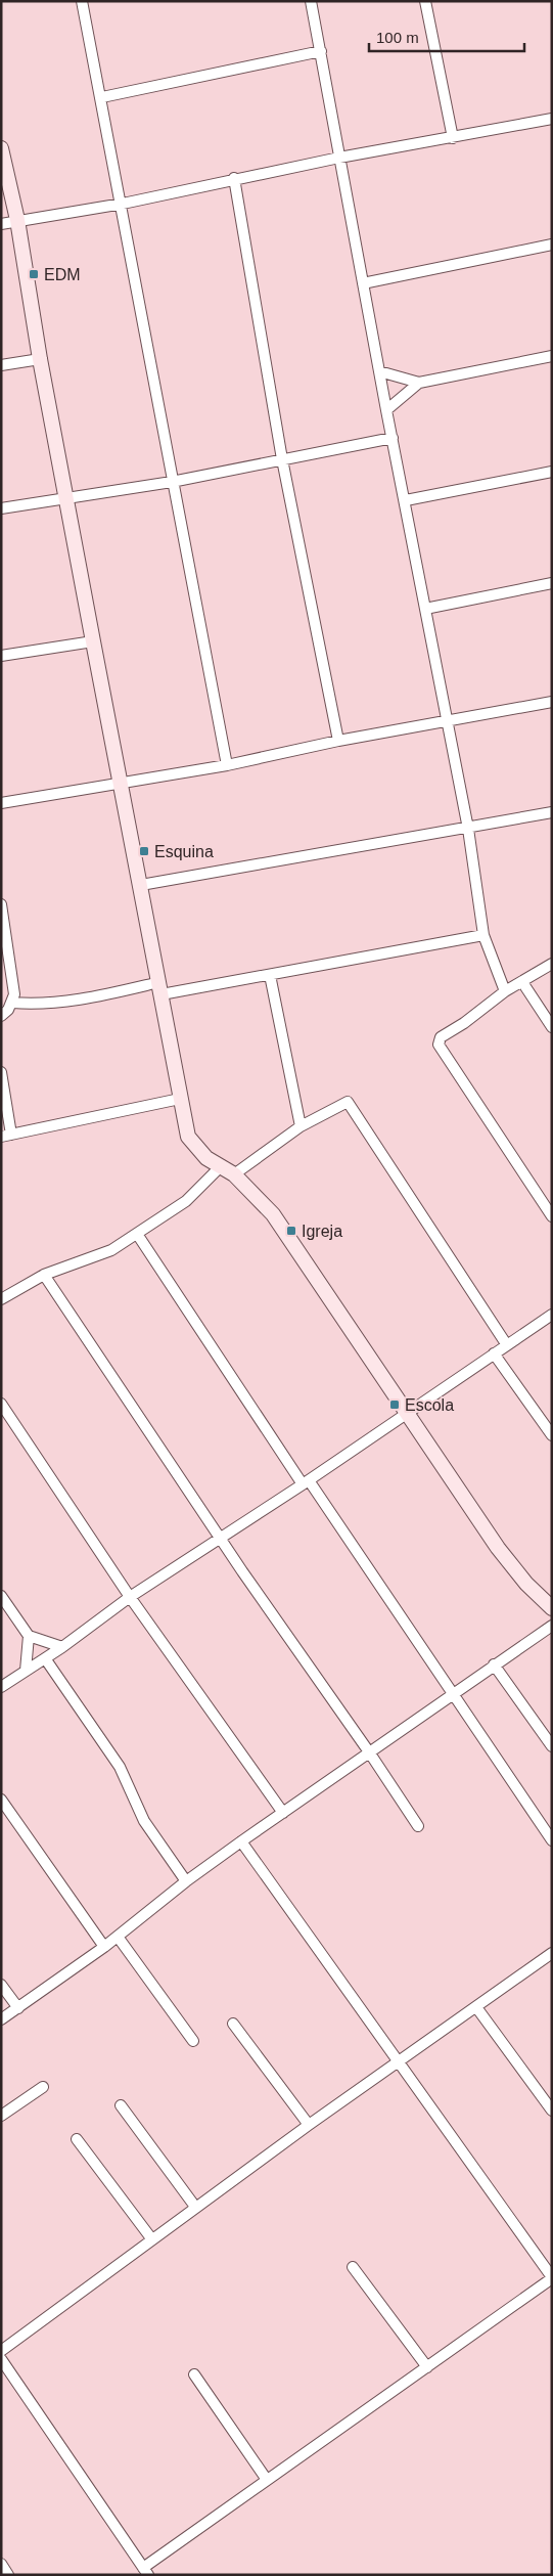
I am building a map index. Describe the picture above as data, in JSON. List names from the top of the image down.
{
  "places": {
    "transit": [
      "EDM",
      "Esquina",
      "Igreja",
      "Escola"
    ]
  },
  "scale_bar": "100 m"
}
